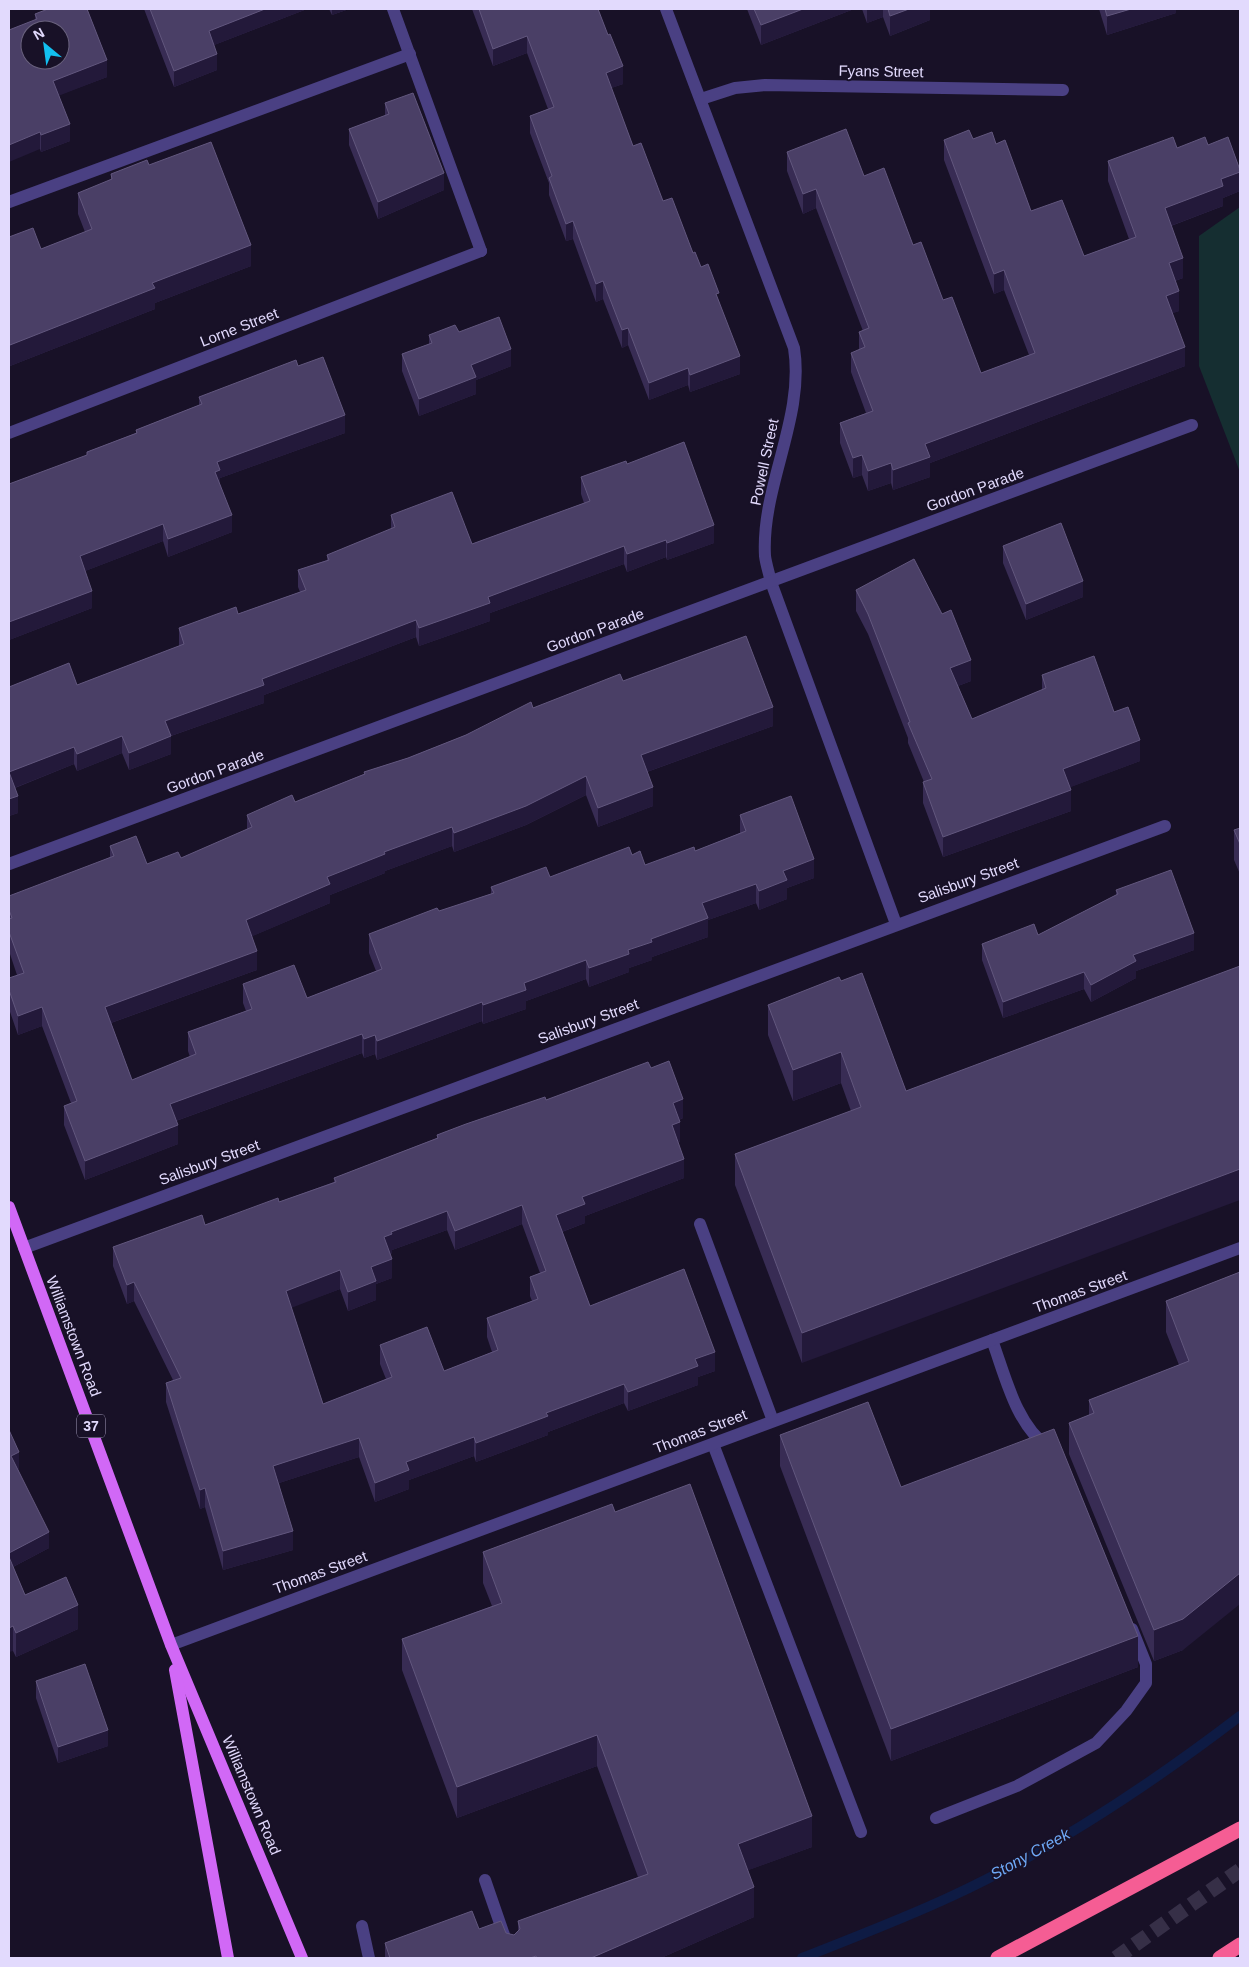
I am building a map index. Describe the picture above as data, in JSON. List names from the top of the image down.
{
  "streets": {
    "main road": ["Williamstown Road", "37"],
    "street": [
      "Fyans Street",
      "Lorne Street",
      "Powell Street",
      "Gordon Parade",
      "Salisbury Street",
      "Thomas Street"
    ]
  },
  "crossings": [
    ["Fyans Street", "Powell Street"],
    ["Powell Street", "Gordon Parade"],
    ["Powell Street", "Salisbury Street"],
    ["Salisbury Street", "Williamstown Road"],
    ["Thomas Street", "Williamstown Road"]
  ],
  "water": ["Stony Creek"],
  "north": "top left"
}
